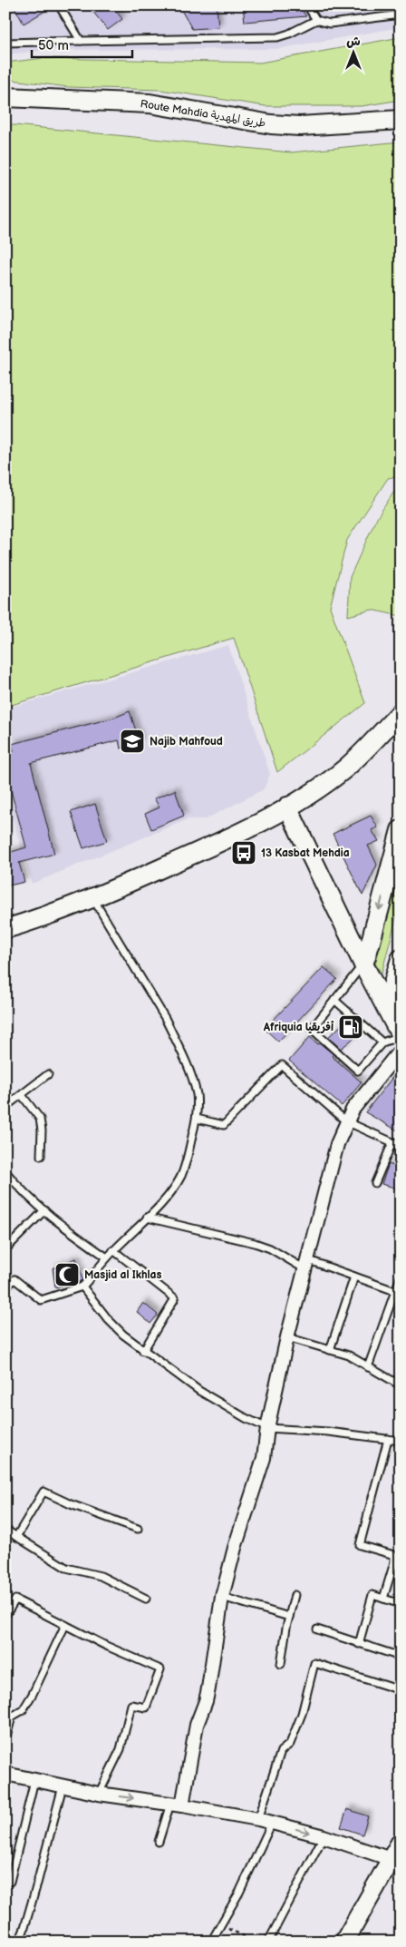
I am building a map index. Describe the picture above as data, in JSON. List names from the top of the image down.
{
  "streets": {
    "street": ["Route Mahdia طريق المهدية"]
  },
  "places": {
    "school or university": ["Najib Mahfoud"],
    "bus stop": ["13 Kasbat Mehdia"],
    "fuel station": ["Afriquia أفريقيا"],
    "mosque": ["Masjid al Ikhlas"]
  },
  "scale_bar": "50 m",
  "north": "top"
}
